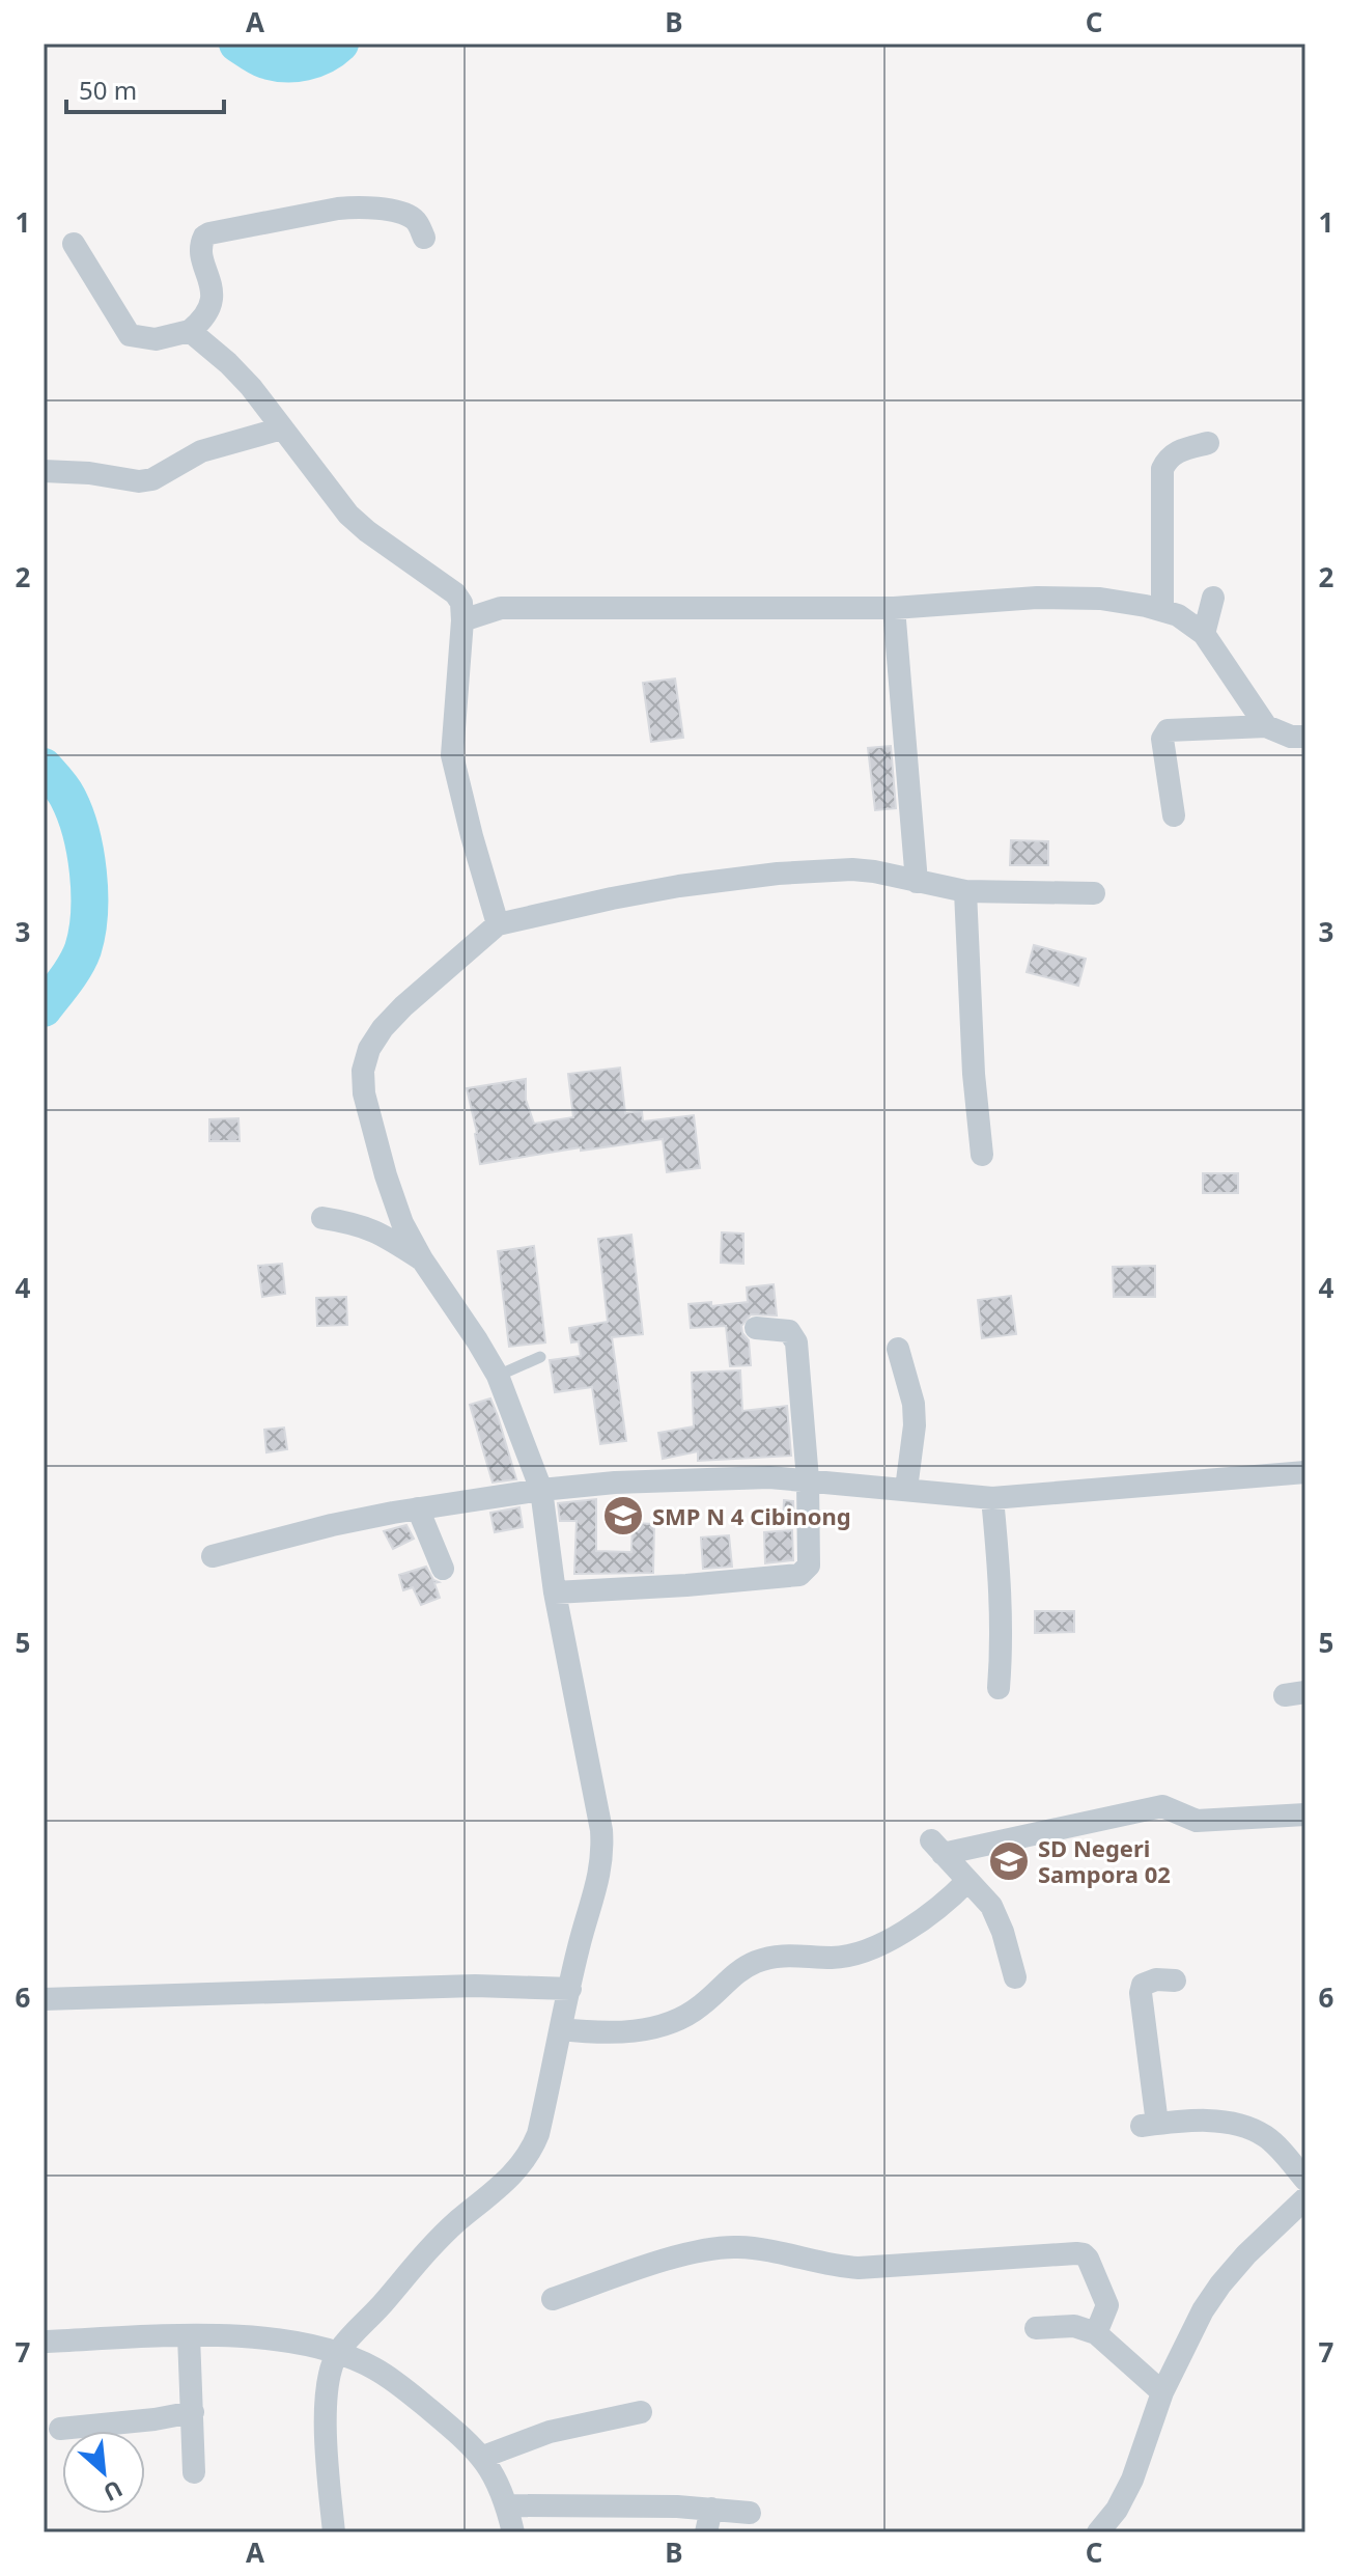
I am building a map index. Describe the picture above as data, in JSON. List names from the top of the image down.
{
  "places": {
    "school or university": ["SMP N 4 Cibinong", "SD Negeri Sampora 02"]
  },
  "scale_bar": "50 m",
  "north": "bottom right",
  "grid": {
    "columns": ["A", "B", "C"],
    "rows": [
      "1",
      "2",
      "3",
      "4",
      "5",
      "6",
      "7"
    ]
  }
}
